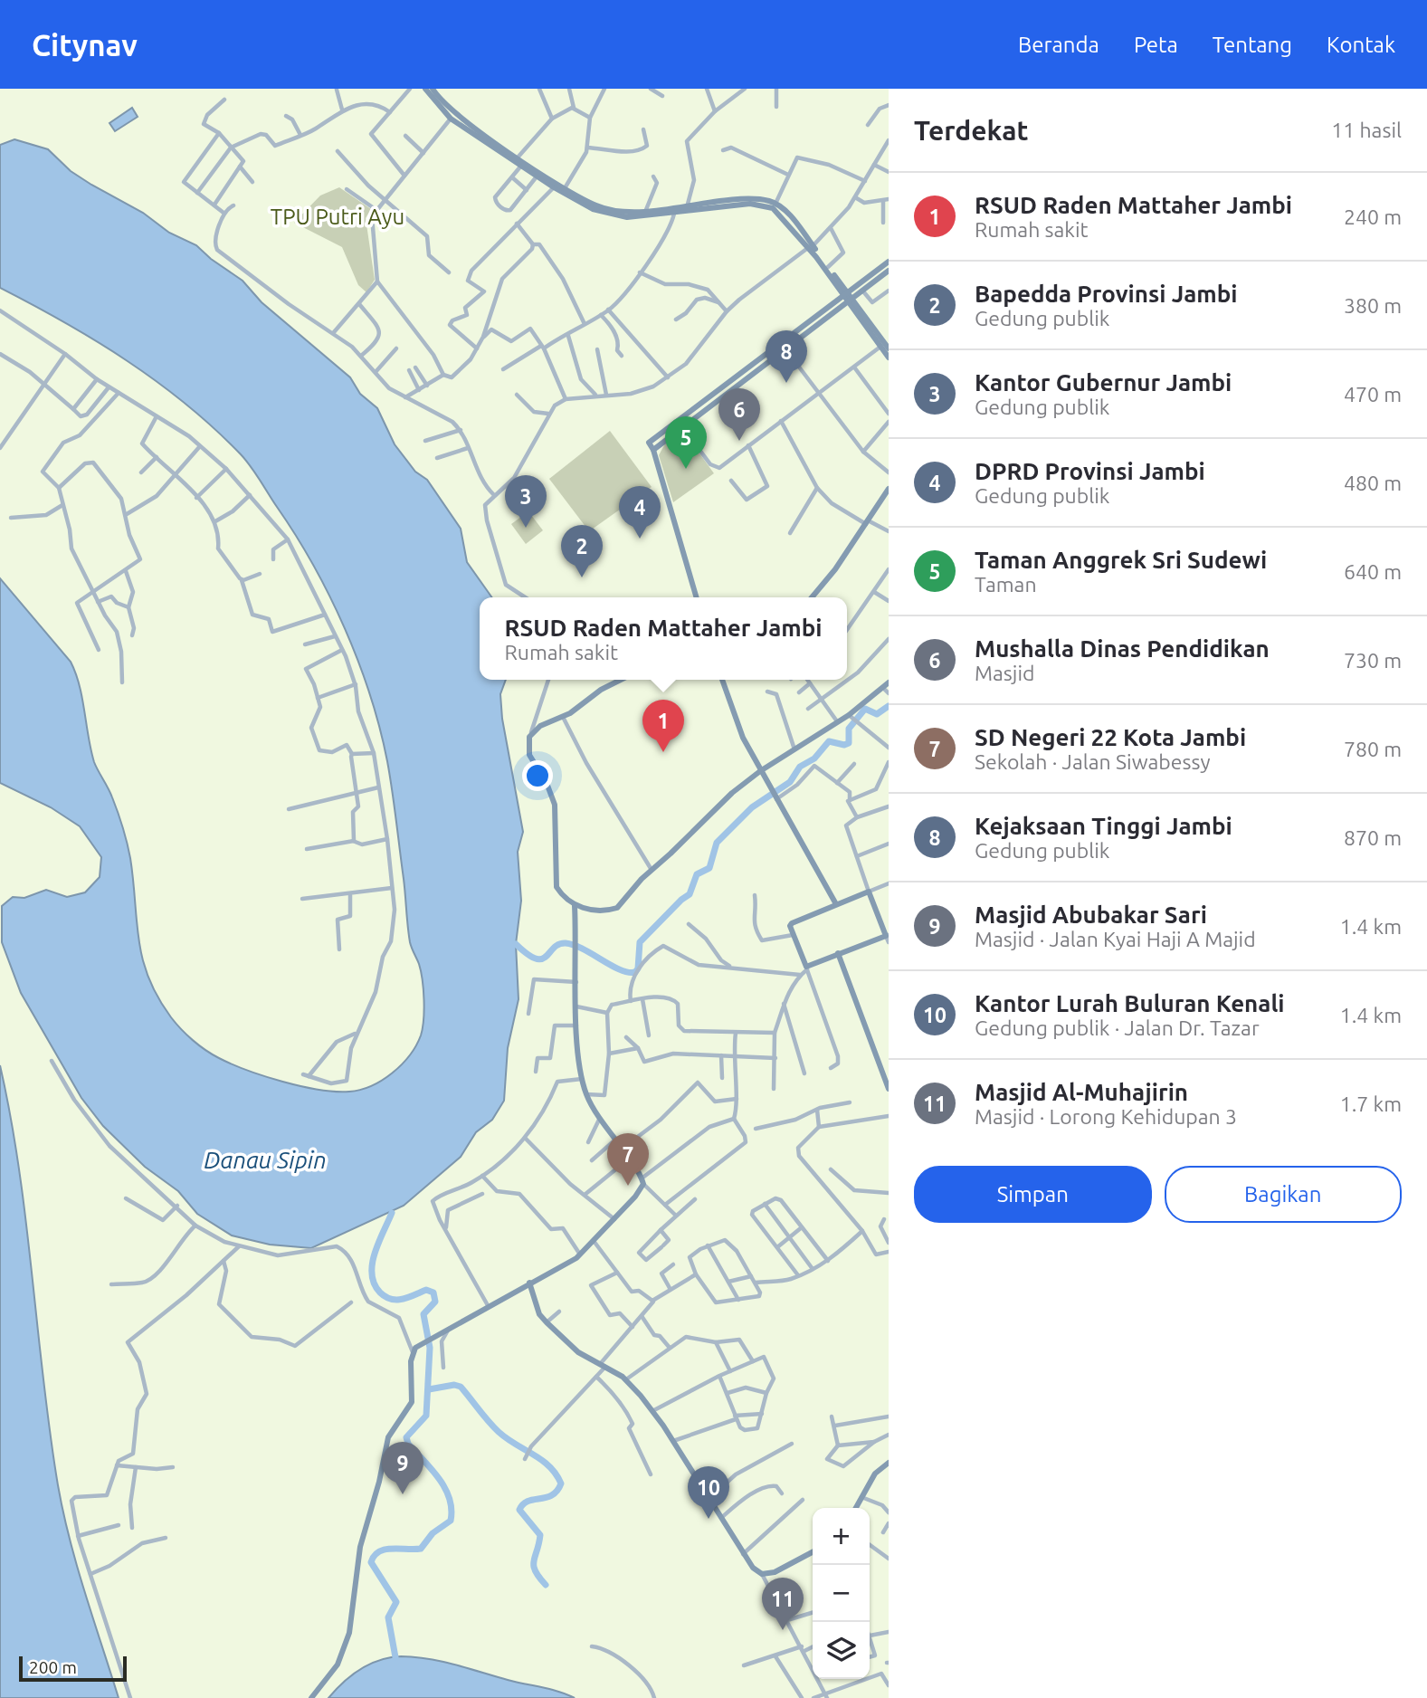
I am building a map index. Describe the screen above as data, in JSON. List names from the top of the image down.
{
  "water": ["Danau Sipin"],
  "parks": ["TPU Putri Ayu"],
  "scale_bar": "200 m",
  "page": {
    "header": "Citynav",
    "nav": [
      "Beranda",
      "Peta",
      "Tentang",
      "Kontak"
    ],
    "heading": ["Terdekat", "11 hasil"],
    "list": [
      {
        "mark": "1",
        "name": "RSUD Raden Mattaher Jambi",
        "note": "Rumah sakit",
        "value": "240 m"
      },
      {
        "mark": "2",
        "name": "Bapedda Provinsi Jambi",
        "note": "Gedung publik",
        "value": "380 m"
      },
      {
        "mark": "3",
        "name": "Kantor Gubernur Jambi",
        "note": "Gedung publik",
        "value": "470 m"
      },
      {
        "mark": "4",
        "name": "DPRD Provinsi Jambi",
        "note": "Gedung publik",
        "value": "480 m"
      },
      {
        "mark": "5",
        "name": "Taman Anggrek Sri Sudewi",
        "note": "Taman",
        "value": "640 m"
      },
      {
        "mark": "6",
        "name": "Mushalla Dinas Pendidikan",
        "note": "Masjid",
        "value": "730 m"
      },
      {
        "mark": "7",
        "name": "SD Negeri 22 Kota Jambi",
        "note": "Sekolah · Jalan Siwabessy",
        "value": "780 m"
      },
      {
        "mark": "8",
        "name": "Kejaksaan Tinggi Jambi",
        "note": "Gedung publik",
        "value": "870 m"
      },
      {
        "mark": "9",
        "name": "Masjid Abubakar Sari",
        "note": "Masjid · Jalan Kyai Haji A Majid",
        "value": "1.4 km"
      },
      {
        "mark": "10",
        "name": "Kantor Lurah Buluran Kenali",
        "note": "Gedung publik · Jalan Dr. Tazar",
        "value": "1.4 km"
      },
      {
        "mark": "11",
        "name": "Masjid Al-Muhajirin",
        "note": "Masjid · Lorong Kehidupan 3",
        "value": "1.7 km"
      }
    ],
    "pins": [
      "8",
      "6",
      "5",
      "3",
      "4",
      "2",
      "1",
      "7",
      "9",
      "10",
      "11"
    ],
    "popup": ["RSUD Raden Mattaher Jambi", "Rumah sakit"],
    "buttons": ["Simpan", "Bagikan"],
    "map_buttons": ["+", "−"],
    "scale": "200 m"
  }
}
